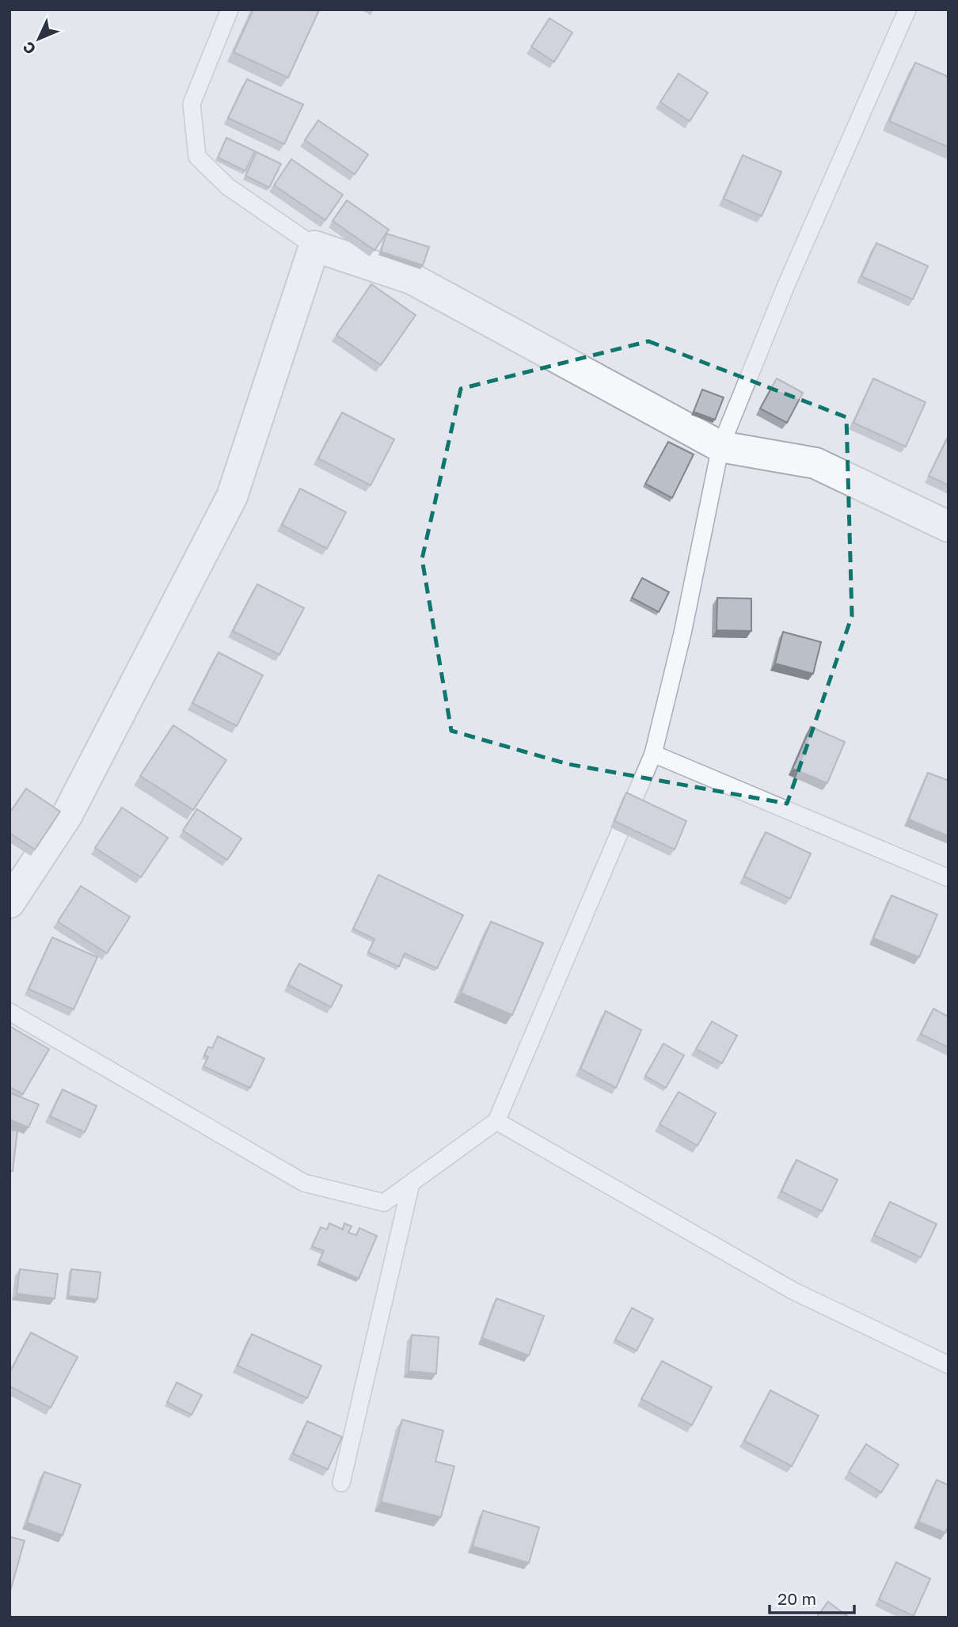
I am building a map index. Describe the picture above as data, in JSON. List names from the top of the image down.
{
  "scale_bar": "20 m",
  "north": "bottom left"
}
